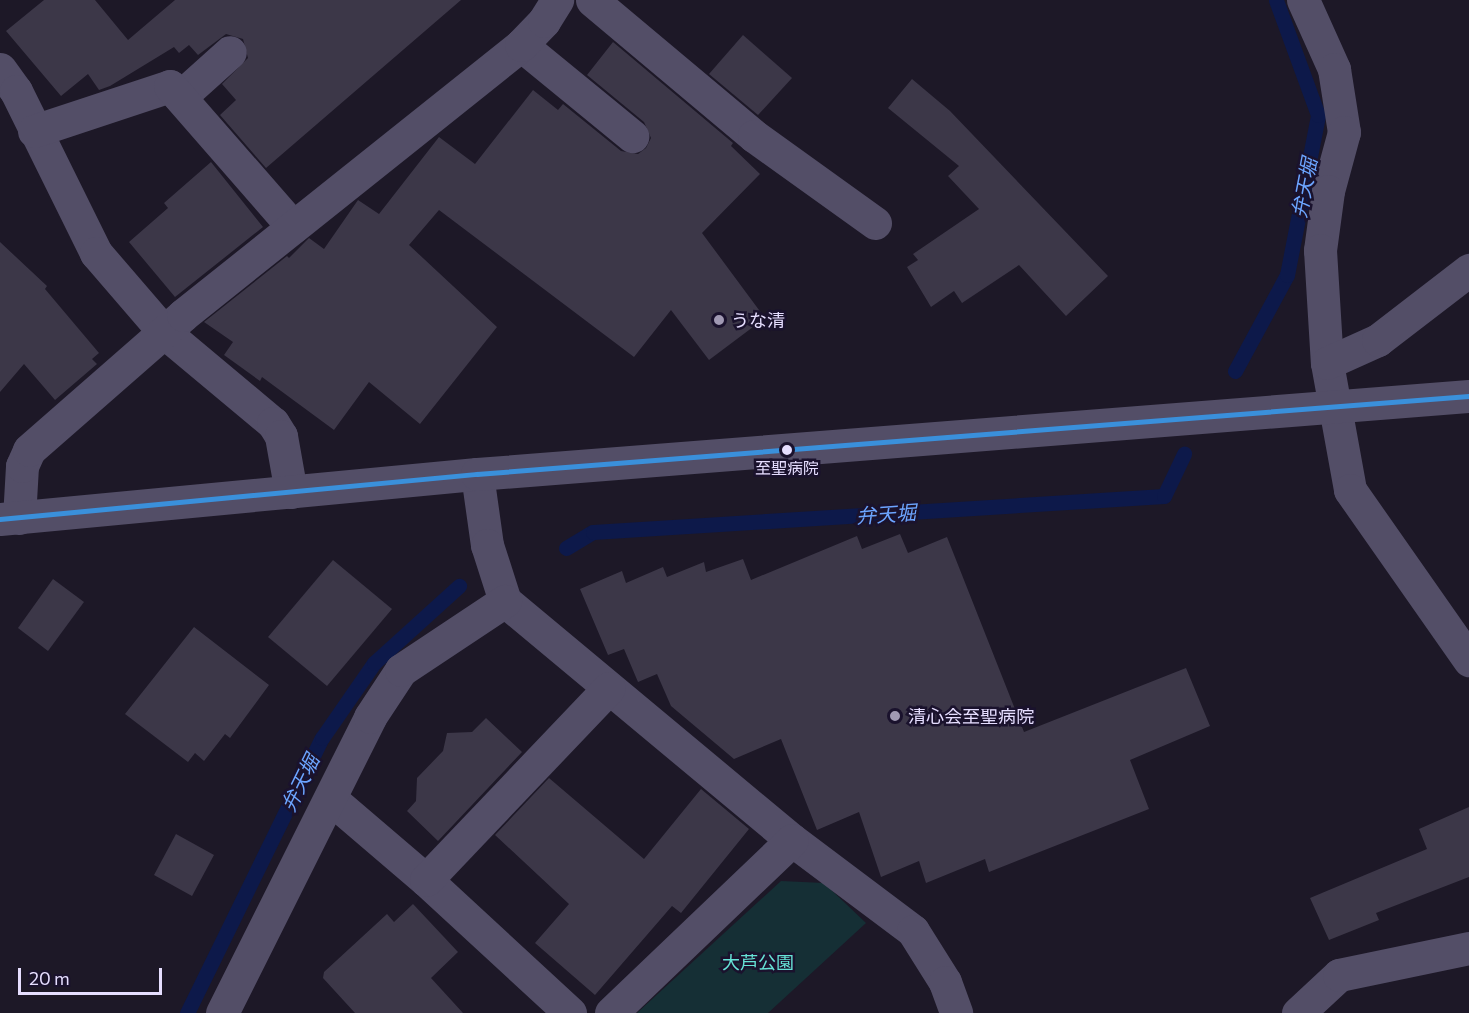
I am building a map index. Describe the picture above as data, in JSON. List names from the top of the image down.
{
  "water": ["弁天堀"],
  "parks": ["大芦公園"],
  "places": ["うな清", "至聖病院", "清心会至聖病院"],
  "scale_bar": "20 m"
}
